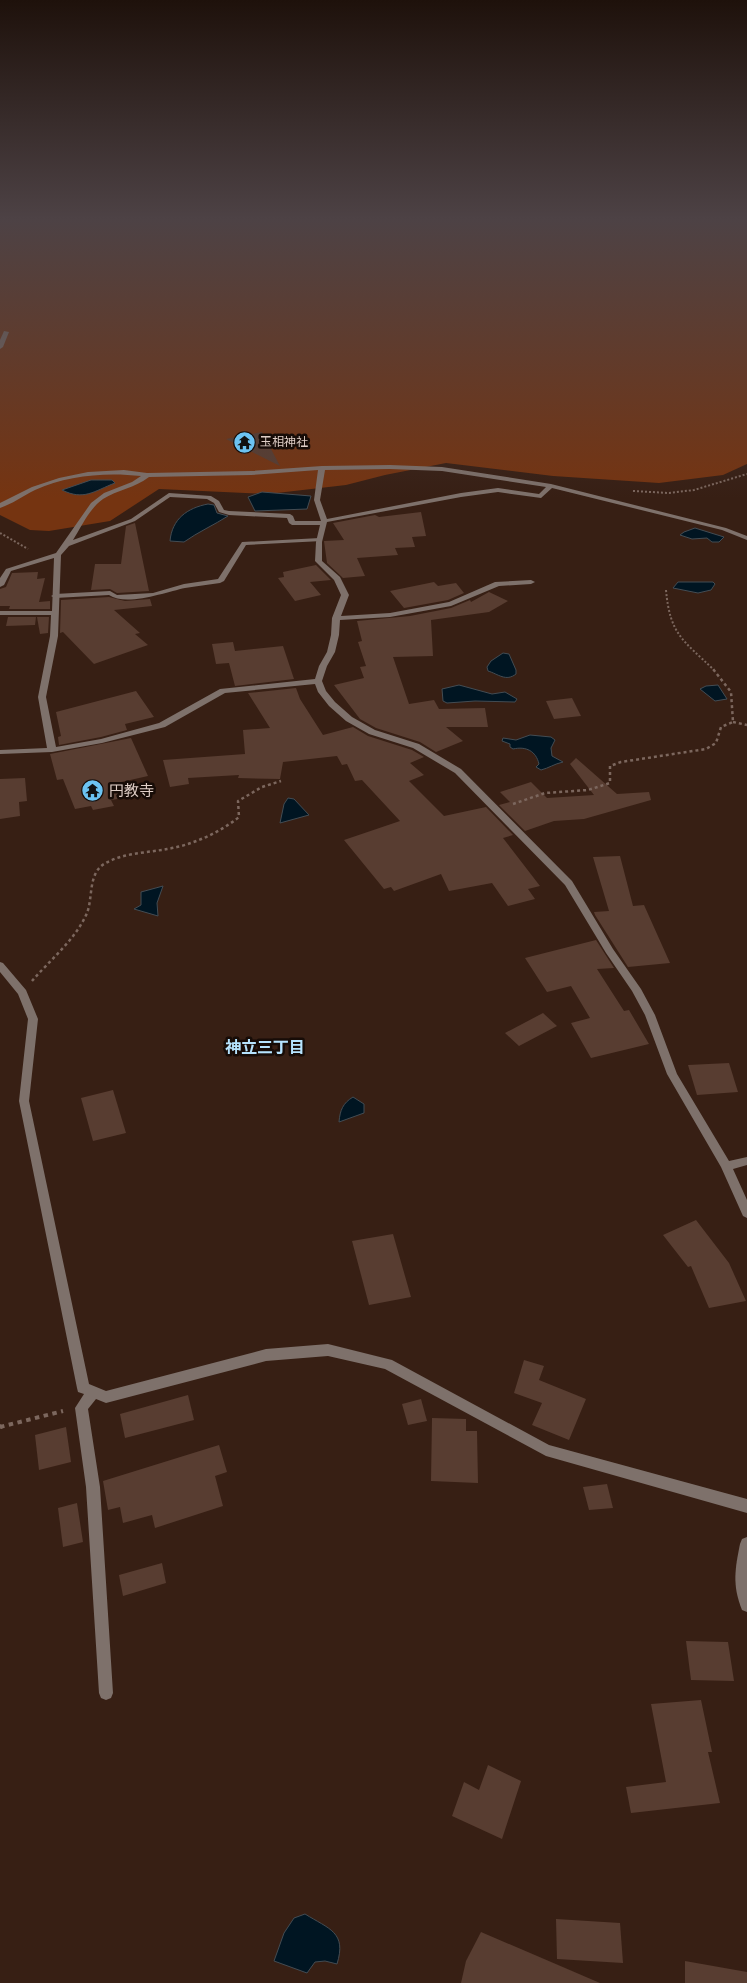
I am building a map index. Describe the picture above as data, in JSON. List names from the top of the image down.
{
  "districts": ["神立三丁目"],
  "places": {
    "temple": ["玉相神社", "円教寺"]
  }
}
